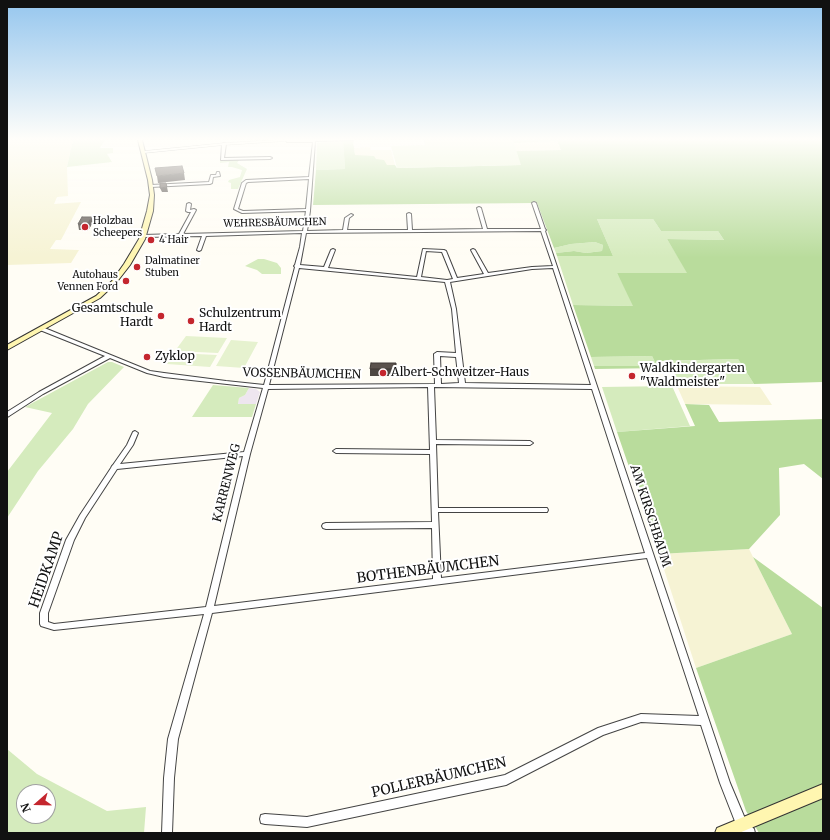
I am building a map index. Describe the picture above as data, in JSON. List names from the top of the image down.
{
  "streets": {
    "street": [
      "WEHRESBÄUMCHEN",
      "VOSSENBÄUMCHEN",
      "KARRENWEG",
      "AM KIRSCHBAUM",
      "HEIDKAMP",
      "BOTHENBÄUMCHEN",
      "POLLERBÄUMCHEN"
    ]
  },
  "crossings": [
    ["WEHRESBÄUMCHEN", "KARRENWEG"],
    ["WEHRESBÄUMCHEN", "AM KIRSCHBAUM"],
    ["VOSSENBÄUMCHEN", "KARRENWEG"],
    ["VOSSENBÄUMCHEN", "AM KIRSCHBAUM"],
    ["KARRENWEG", "HEIDKAMP"],
    ["KARRENWEG", "BOTHENBÄUMCHEN"],
    ["AM KIRSCHBAUM", "BOTHENBÄUMCHEN"],
    ["AM KIRSCHBAUM", "POLLERBÄUMCHEN"],
    ["HEIDKAMP", "BOTHENBÄUMCHEN"]
  ],
  "places": [
    "Holzbau Scheepers",
    "4 Hair",
    "Dalmatiner Stuben",
    "Autohaus Vennen Ford",
    "Gesamtschule Hardt",
    "Schulzentrum Hardt",
    "Zyklop",
    "Albert-Schweitzer-Haus",
    "Waldkindergarten \"Waldmeister\""
  ],
  "north": "left"
}
